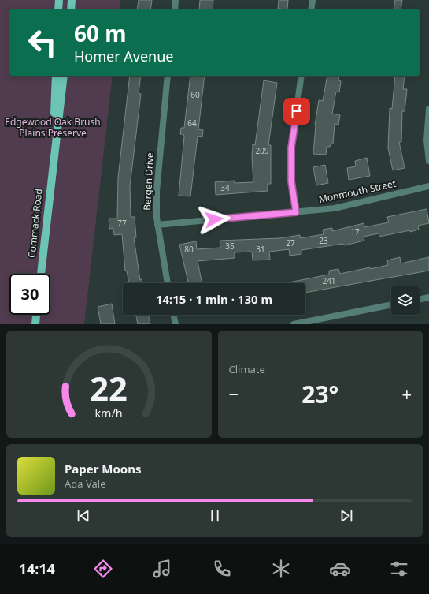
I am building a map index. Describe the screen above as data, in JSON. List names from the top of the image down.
{
  "streets": {
    "main road": ["Commack Road"],
    "street": ["Bergen Drive", "Monmouth Street"]
  },
  "crossings": [
    ["Bergen Drive", "Monmouth Street"]
  ],
  "parks": ["Edgewood Oak Brush Plains Preserve"],
  "house_numbers": [
    "60",
    "64",
    "209",
    "34",
    "77",
    "17",
    "23",
    "27",
    "35",
    "80",
    "31",
    "241"
  ],
  "page": {
    "turn": ["60 m", "Homer Avenue"],
    "limit": "30",
    "trip": "14:15 · 1 min · 130 m",
    "tile": "Climate",
    "heat": ["−", "23°", "+"],
    "song": ["Paper Moons", "Ada Vale"],
    "tabs": "14:14",
    "gauge": ["22", "km/h"]
  }
}
